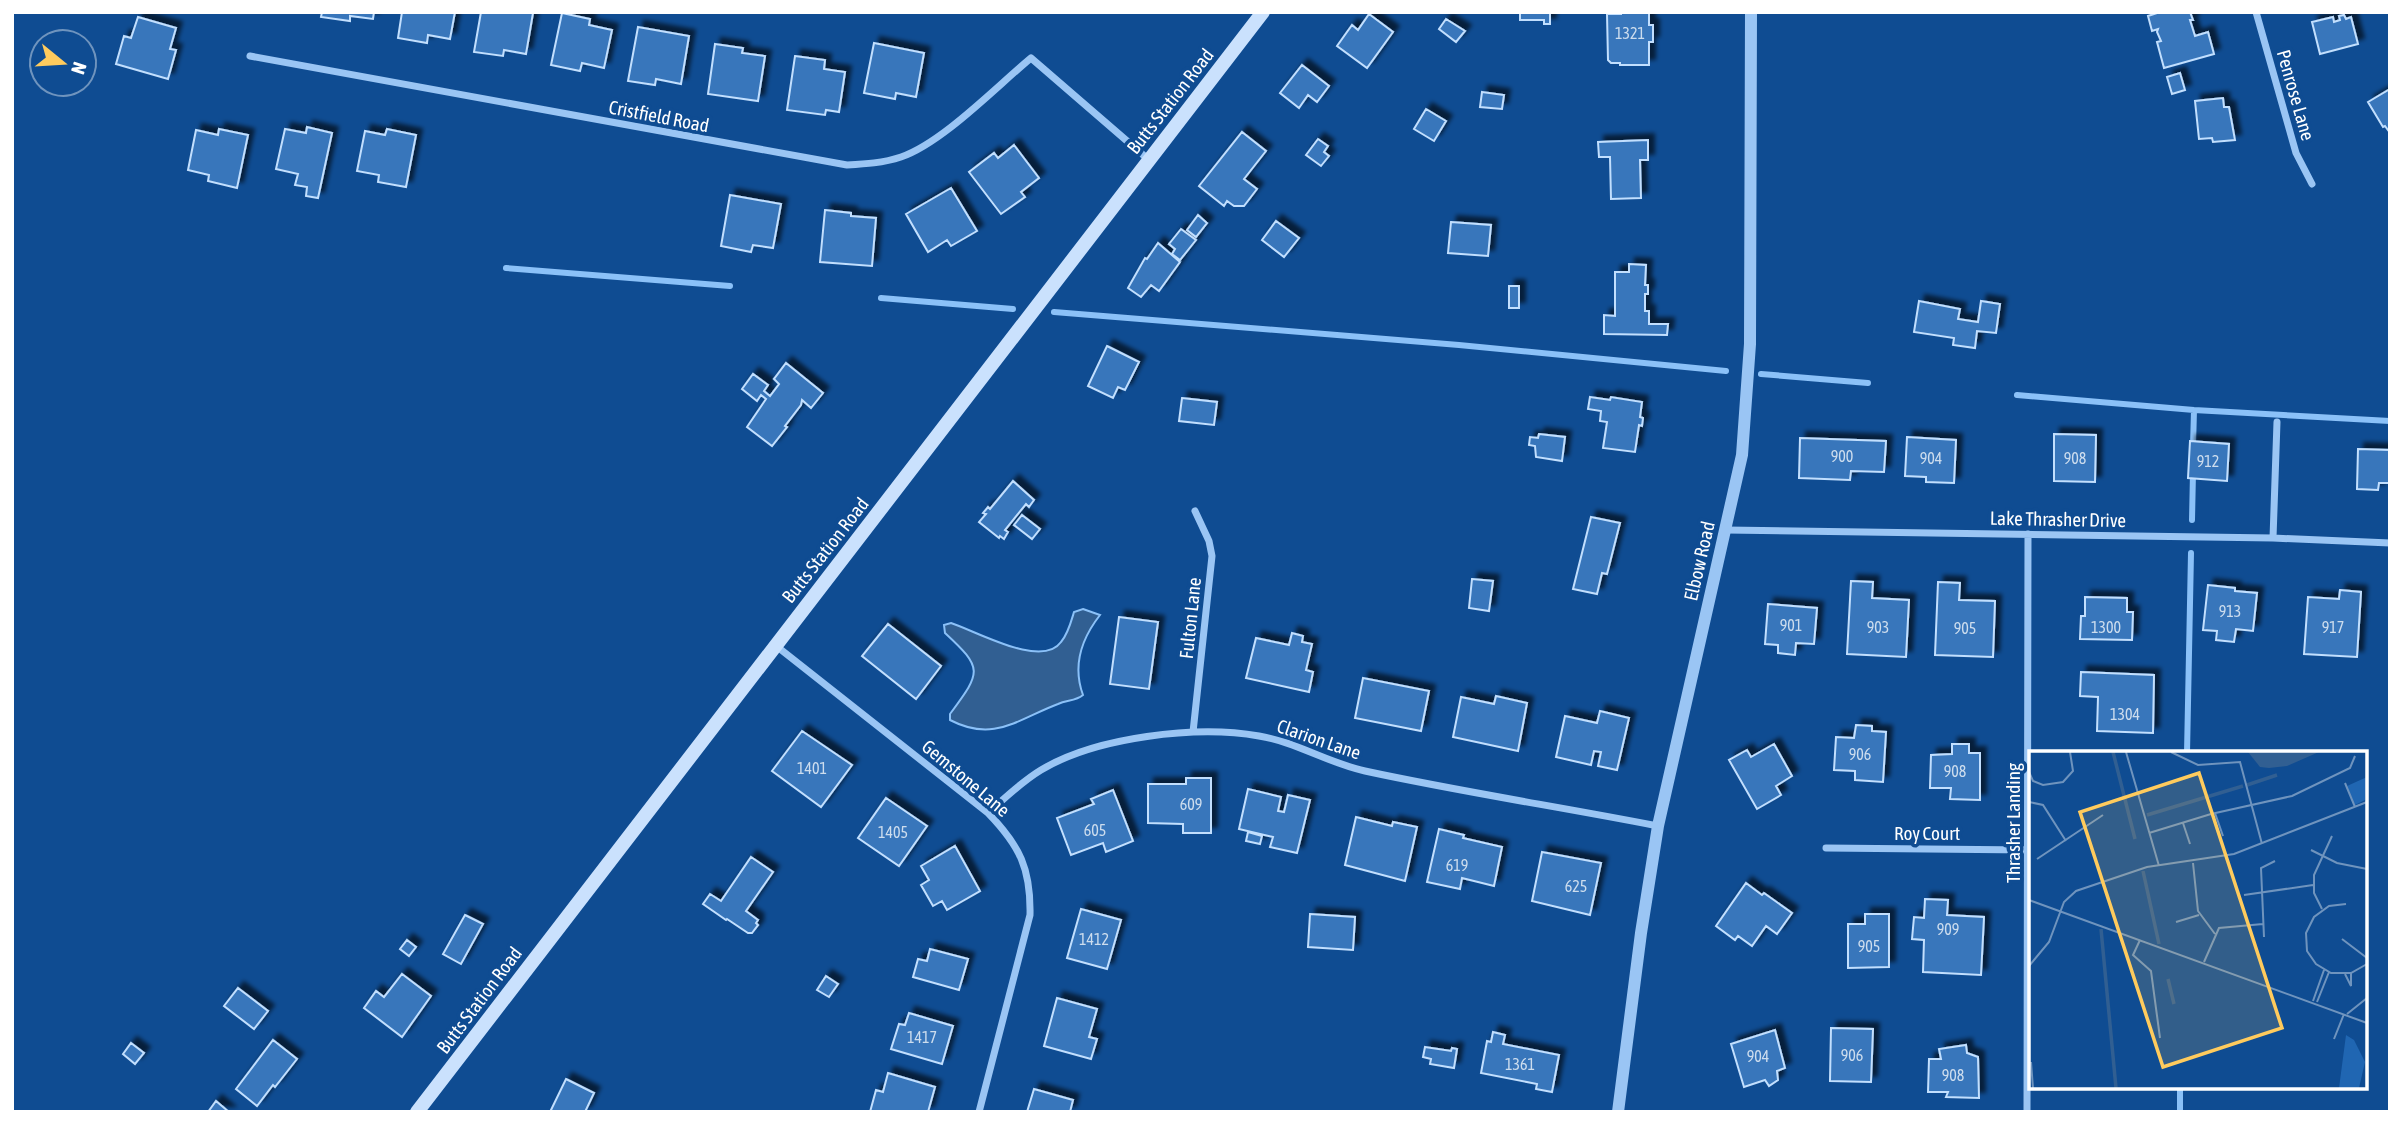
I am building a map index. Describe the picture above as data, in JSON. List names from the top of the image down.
{
  "streets": {
    "main road": ["Butts Station Road"],
    "street": [
      "Penrose Lane",
      "Cristfield Road",
      "Lake Thrasher Drive",
      "Elbow Road",
      "Fulton Lane",
      "Clarion Lane",
      "Gemstone Lane",
      "Thrasher Landing",
      "Roy Court"
    ]
  },
  "crossings": [
    ["Butts Station Road", "Cristfield Road"],
    ["Butts Station Road", "Gemstone Lane"],
    ["Lake Thrasher Drive", "Elbow Road"],
    ["Lake Thrasher Drive", "Thrasher Landing"],
    ["Elbow Road", "Clarion Lane"],
    ["Fulton Lane", "Clarion Lane"],
    ["Clarion Lane", "Gemstone Lane"],
    ["Thrasher Landing", "Roy Court"]
  ],
  "house_numbers": [
    "1321",
    "900",
    "904",
    "908",
    "912",
    "913",
    "901",
    "903",
    "1300",
    "917",
    "905",
    "1304",
    "906",
    "1401",
    "908",
    "609",
    "605",
    "1405",
    "619",
    "625",
    "909",
    "1412",
    "905",
    "1417",
    "906",
    "904",
    "1361",
    "908"
  ],
  "north": "right"
}
